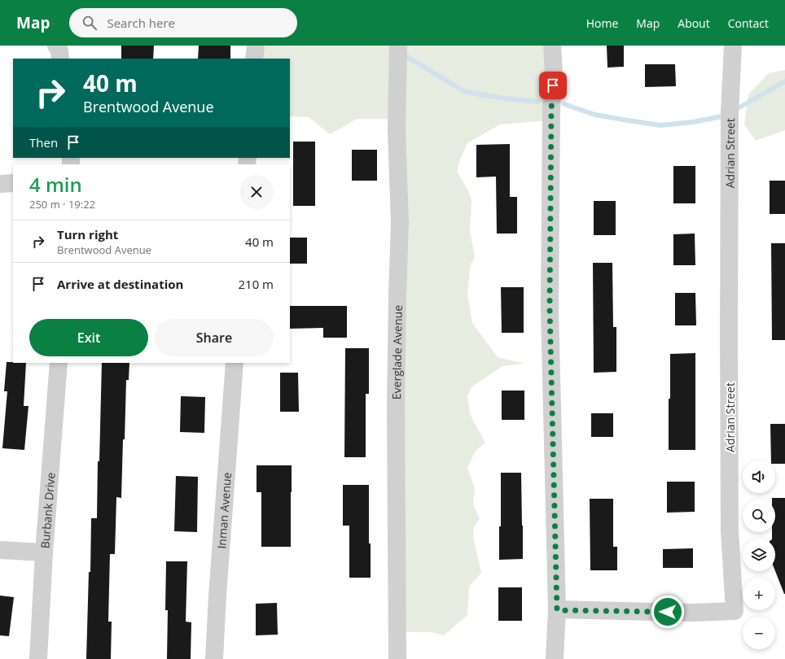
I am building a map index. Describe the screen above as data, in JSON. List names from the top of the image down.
{
  "streets": {
    "street": [
      "Adrian Street",
      "Everglade Avenue",
      "Burbank Drive",
      "Inman Avenue"
    ]
  },
  "page": {
    "header": "Map",
    "search": "Search here",
    "nav": [
      "Home",
      "Map",
      "About",
      "Contact"
    ],
    "turn": ["40 m", "Brentwood Avenue"],
    "then": "Then",
    "heading": ["4 min", "250 m · 19:22"],
    "list": [
      {
        "name": "Turn right",
        "note": "Brentwood Avenue",
        "value": "40 m"
      },
      {
        "name": "Arrive at destination",
        "value": "210 m"
      }
    ],
    "buttons": ["Exit", "Share"],
    "map_buttons": ["+", "−"]
  }
}
